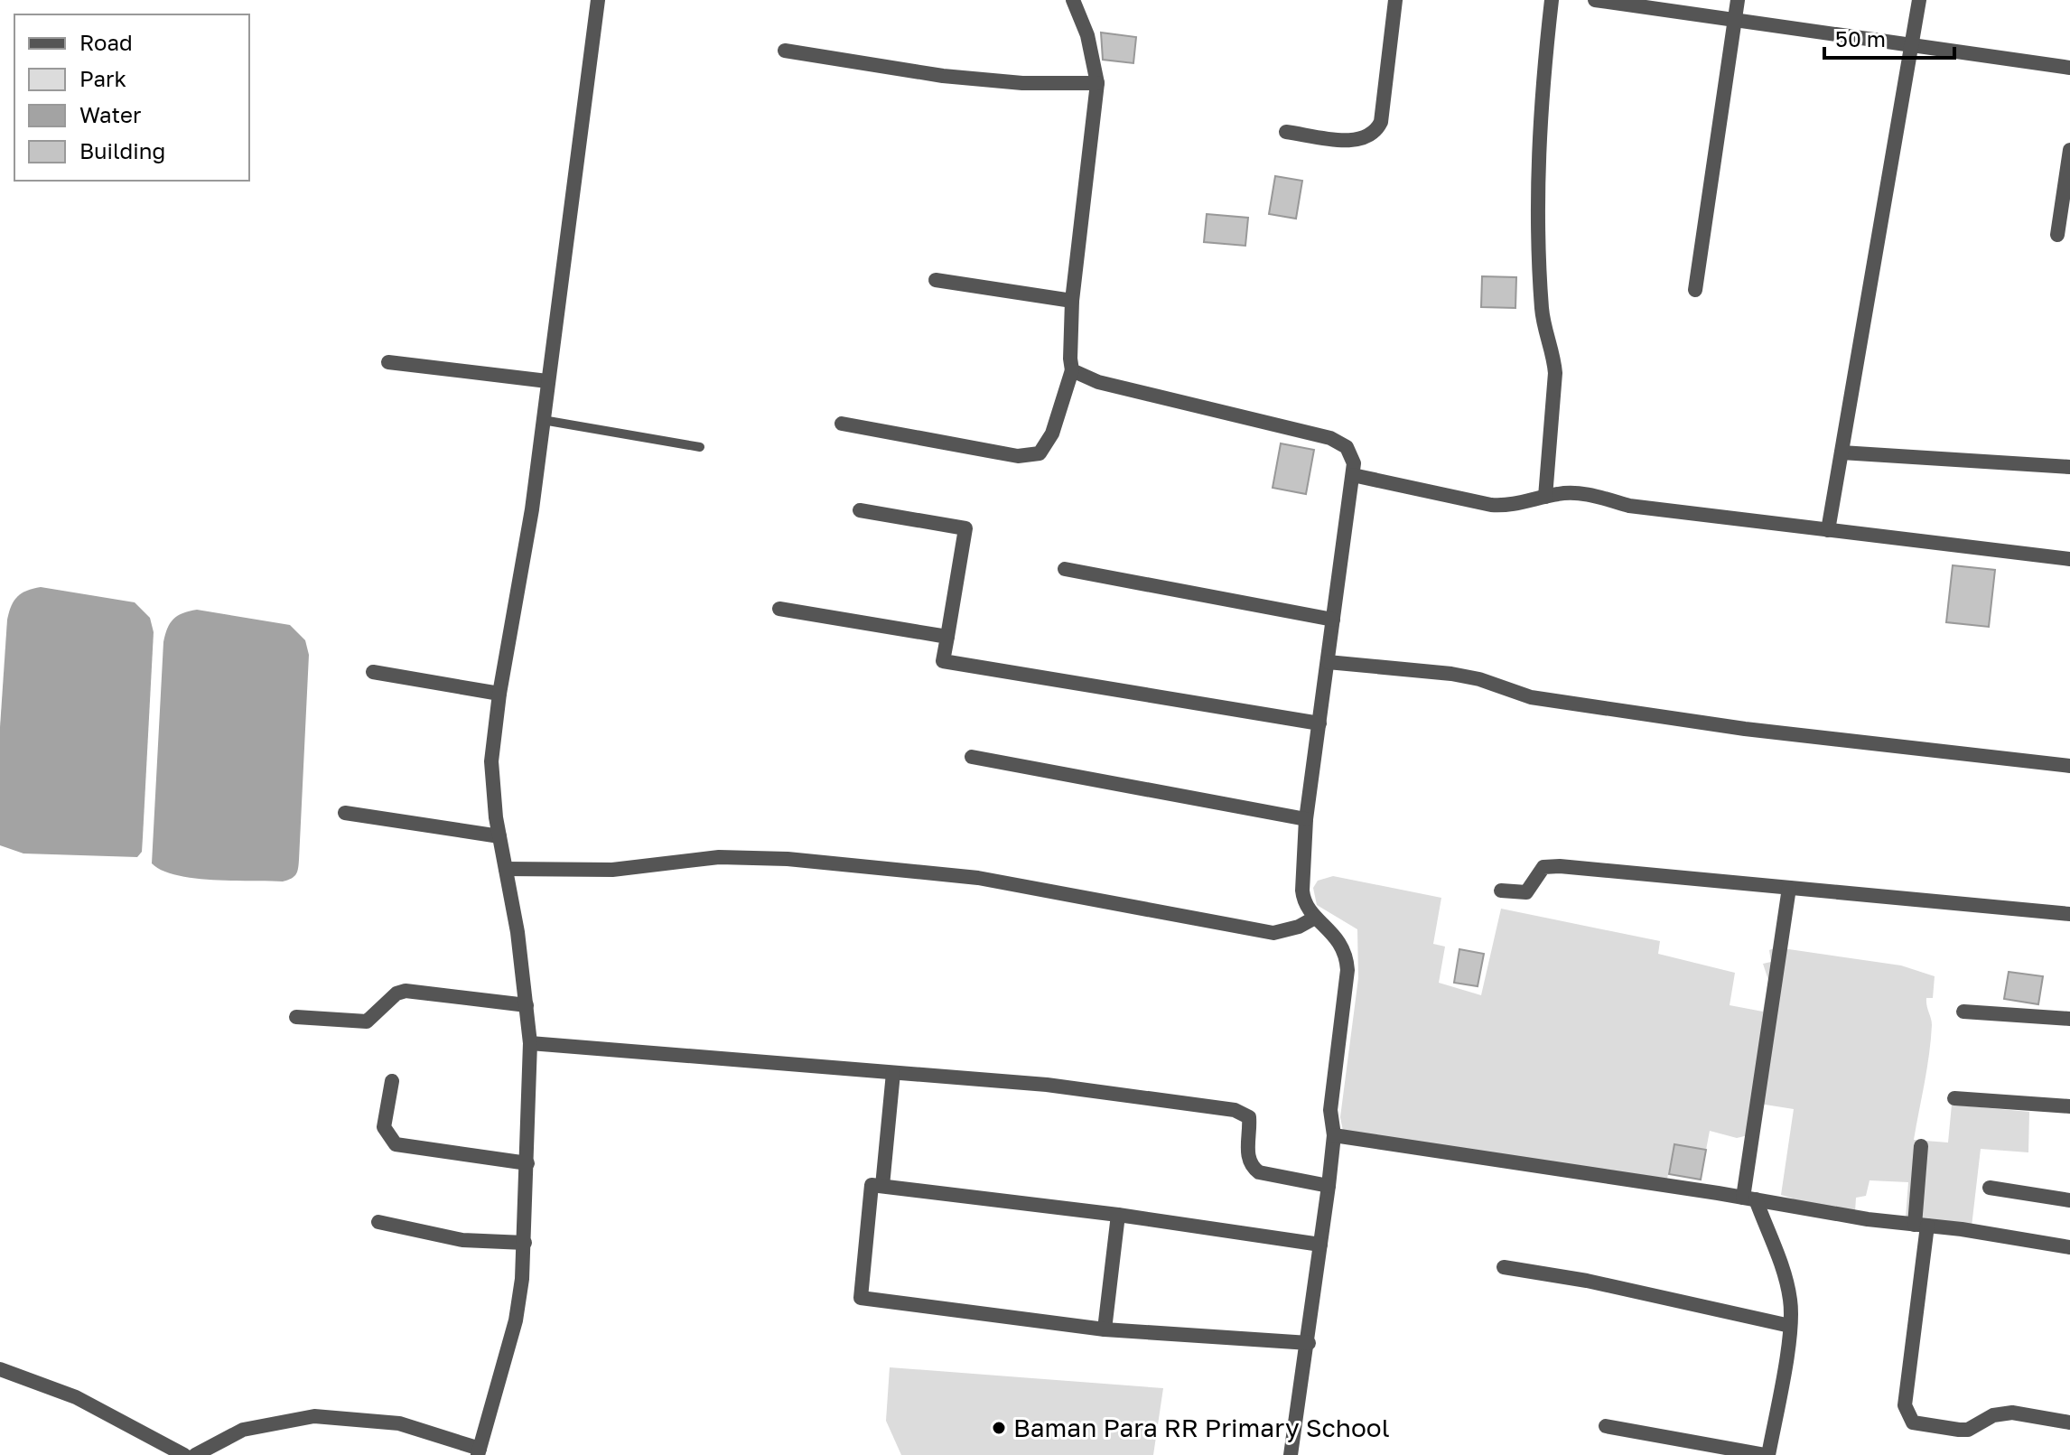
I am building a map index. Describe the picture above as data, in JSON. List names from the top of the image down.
{
  "places": ["Baman Para RR Primary School"],
  "legend": [
    "Road",
    "Park",
    "Water",
    "Building"
  ],
  "scale_bar": "50 m"
}
